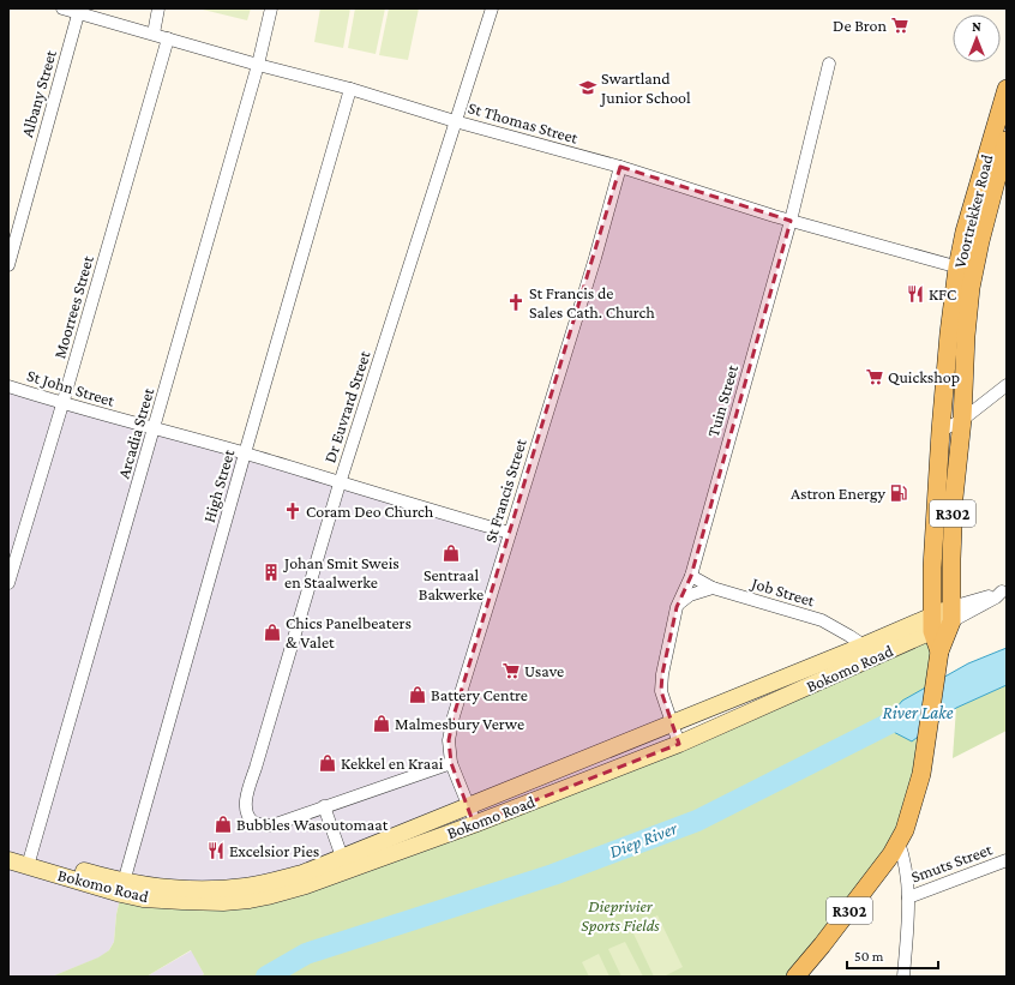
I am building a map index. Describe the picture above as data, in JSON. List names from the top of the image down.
{
  "streets": {
    "main road": ["Voortrekker Road", "R302", "Bokomo Road"],
    "street": [
      "Albany Street",
      "St Thomas Street",
      "Moorrees Street",
      "St John Street",
      "Tuin Street",
      "Dr Euvrard Street",
      "Arcadia Street",
      "High Street",
      "St Francis Street",
      "Job Street",
      "Smuts Street"
    ]
  },
  "crossings": [
    ["Albany Street", "St Thomas Street"],
    ["St Thomas Street", "Voortrekker Road"],
    ["St Thomas Street", "Moorrees Street"],
    ["St Thomas Street", "Tuin Street"],
    ["St Thomas Street", "Dr Euvrard Street"],
    ["St Thomas Street", "Arcadia Street"],
    ["St Thomas Street", "High Street"],
    ["St Thomas Street", "St Francis Street"],
    ["Voortrekker Road", "Bokomo Road"],
    ["Moorrees Street", "St John Street"],
    ["St John Street", "Dr Euvrard Street"],
    ["St John Street", "Arcadia Street"],
    ["St John Street", "High Street"],
    ["St John Street", "St Francis Street"],
    ["Tuin Street", "Job Street"],
    ["Tuin Street", "Bokomo Road"],
    ["Arcadia Street", "Bokomo Road"],
    ["High Street", "Bokomo Road"],
    ["St Francis Street", "Bokomo Road"],
    ["Job Street", "Bokomo Road"]
  ],
  "water": ["River Lake", "Diep River"],
  "parks": ["Dieprivier Sports Fields"],
  "places": {
    "supermarket": ["De Bron", "Quickshop", "Usave"],
    "school or university": ["Swartland Junior School"],
    "restaurant": ["KFC", "Excelsior Pies"],
    "church": ["St Francis de Sales Cath. Church", "Coram Deo Church"],
    "fuel station": ["Astron Energy"],
    "shop": [
      "Sentraal Bakwerke",
      "Chics Panelbeaters & Valet",
      "Battery Centre",
      "Malmesbury Verwe",
      "Kekkel en Kraai",
      "Bubbles Wasoutomaat"
    ],
    "building": ["Johan Smit Sweis en Staalwerke"]
  },
  "scale_bar": "50 m",
  "north": "top"
}
